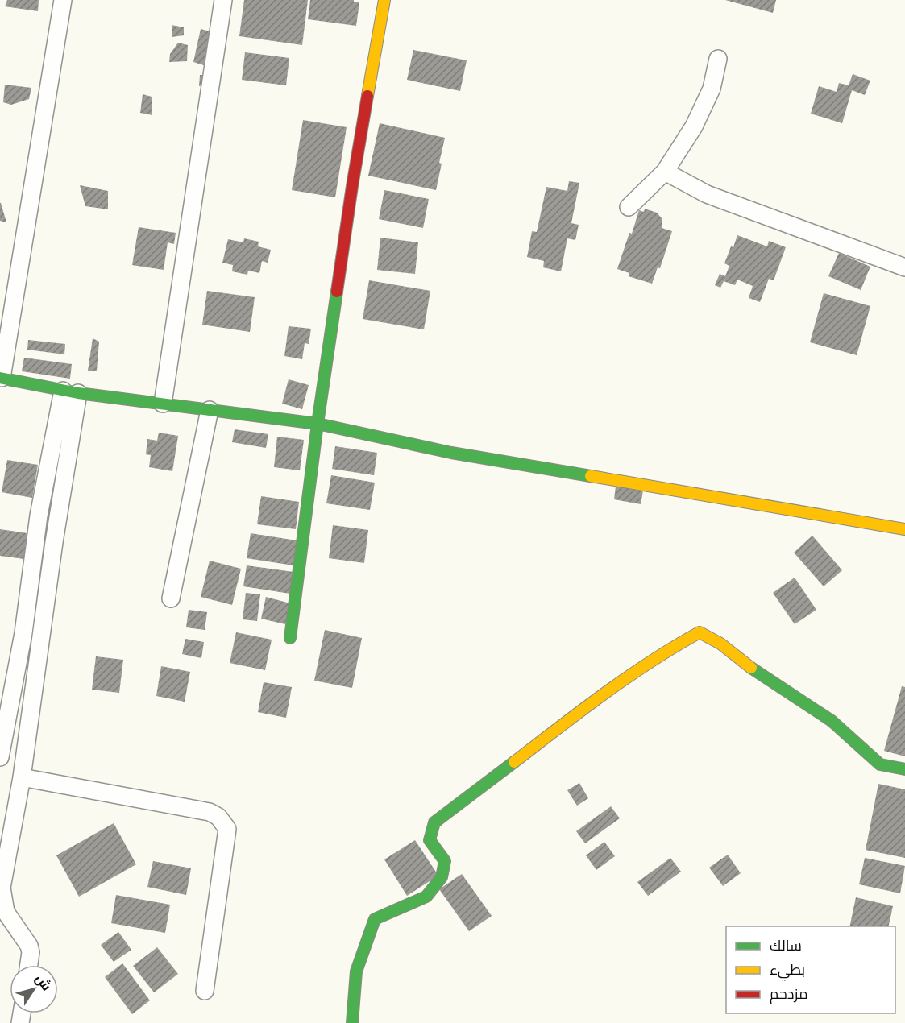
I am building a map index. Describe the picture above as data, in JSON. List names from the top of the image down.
{
  "legend": ["سالك", "بطيء", "مزدحم"],
  "north": "top right"
}
